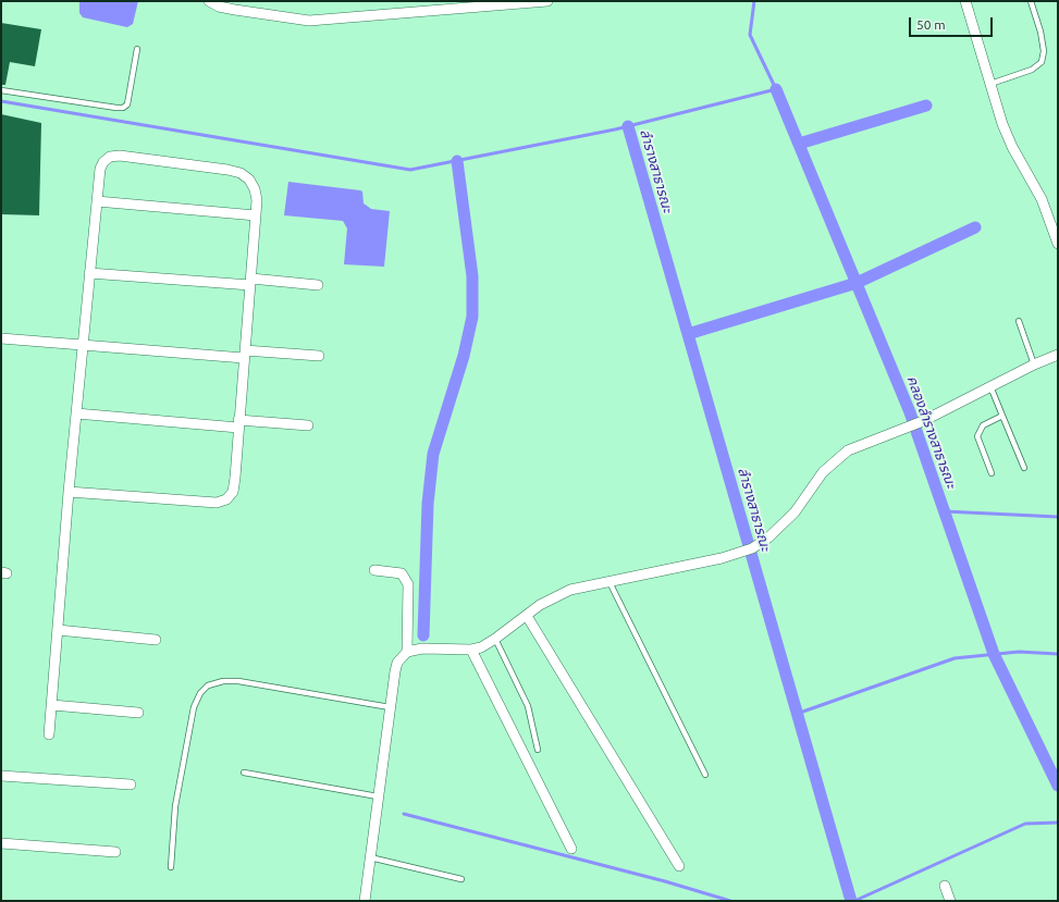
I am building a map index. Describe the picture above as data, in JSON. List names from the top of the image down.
{
  "water": ["ลำรางสาธารณะ", "คลองลำรางสาธารณะ"],
  "scale_bar": "50 m"
}
